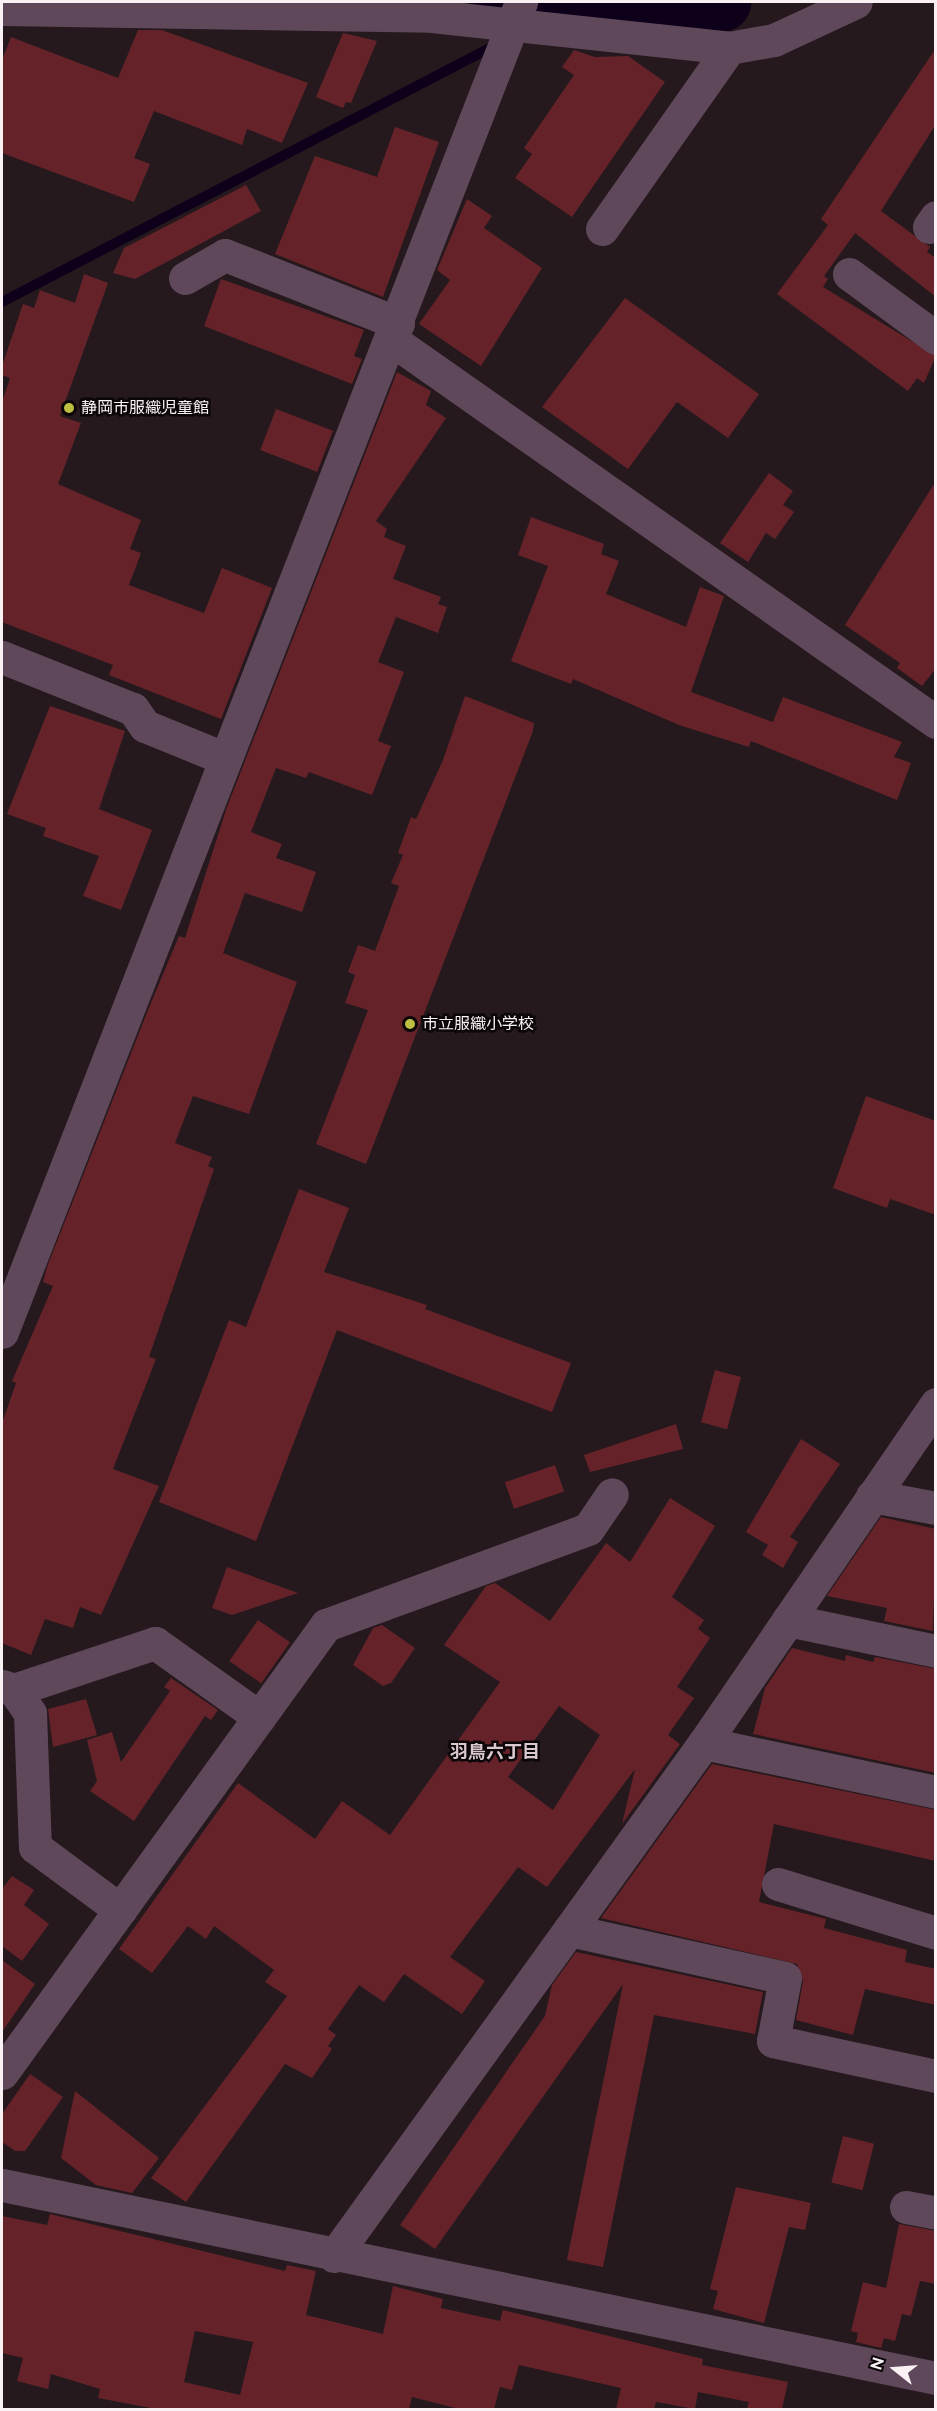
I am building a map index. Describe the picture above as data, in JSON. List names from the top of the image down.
{
  "districts": ["羽鳥六丁目"],
  "places": ["静岡市服織児童館", "市立服織小学校"],
  "north": "left"
}
